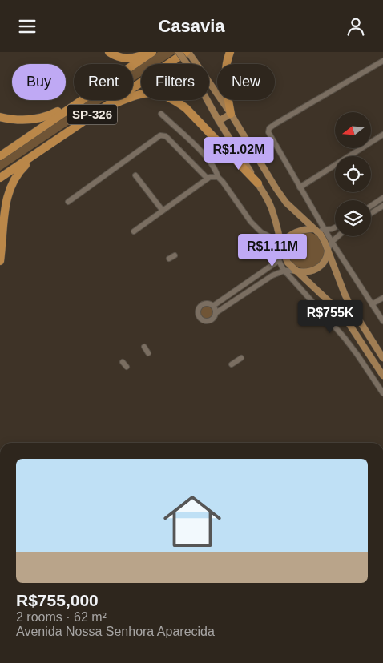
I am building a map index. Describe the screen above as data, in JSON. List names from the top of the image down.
{
  "streets": {
    "highway": ["SP-326"]
  },
  "north": "left",
  "page": {
    "header": "Casavia",
    "chip": [
      "Buy",
      "Rent",
      "Filters",
      "New"
    ],
    "price": ["R$1.02M", "R$1.11M", "R$755K"],
    "list": [
      {
        "name": "R$755,000",
        "note": "2 rooms · 62 m² · Avenida Nossa Senhora Aparecida"
      }
    ]
  }
}
